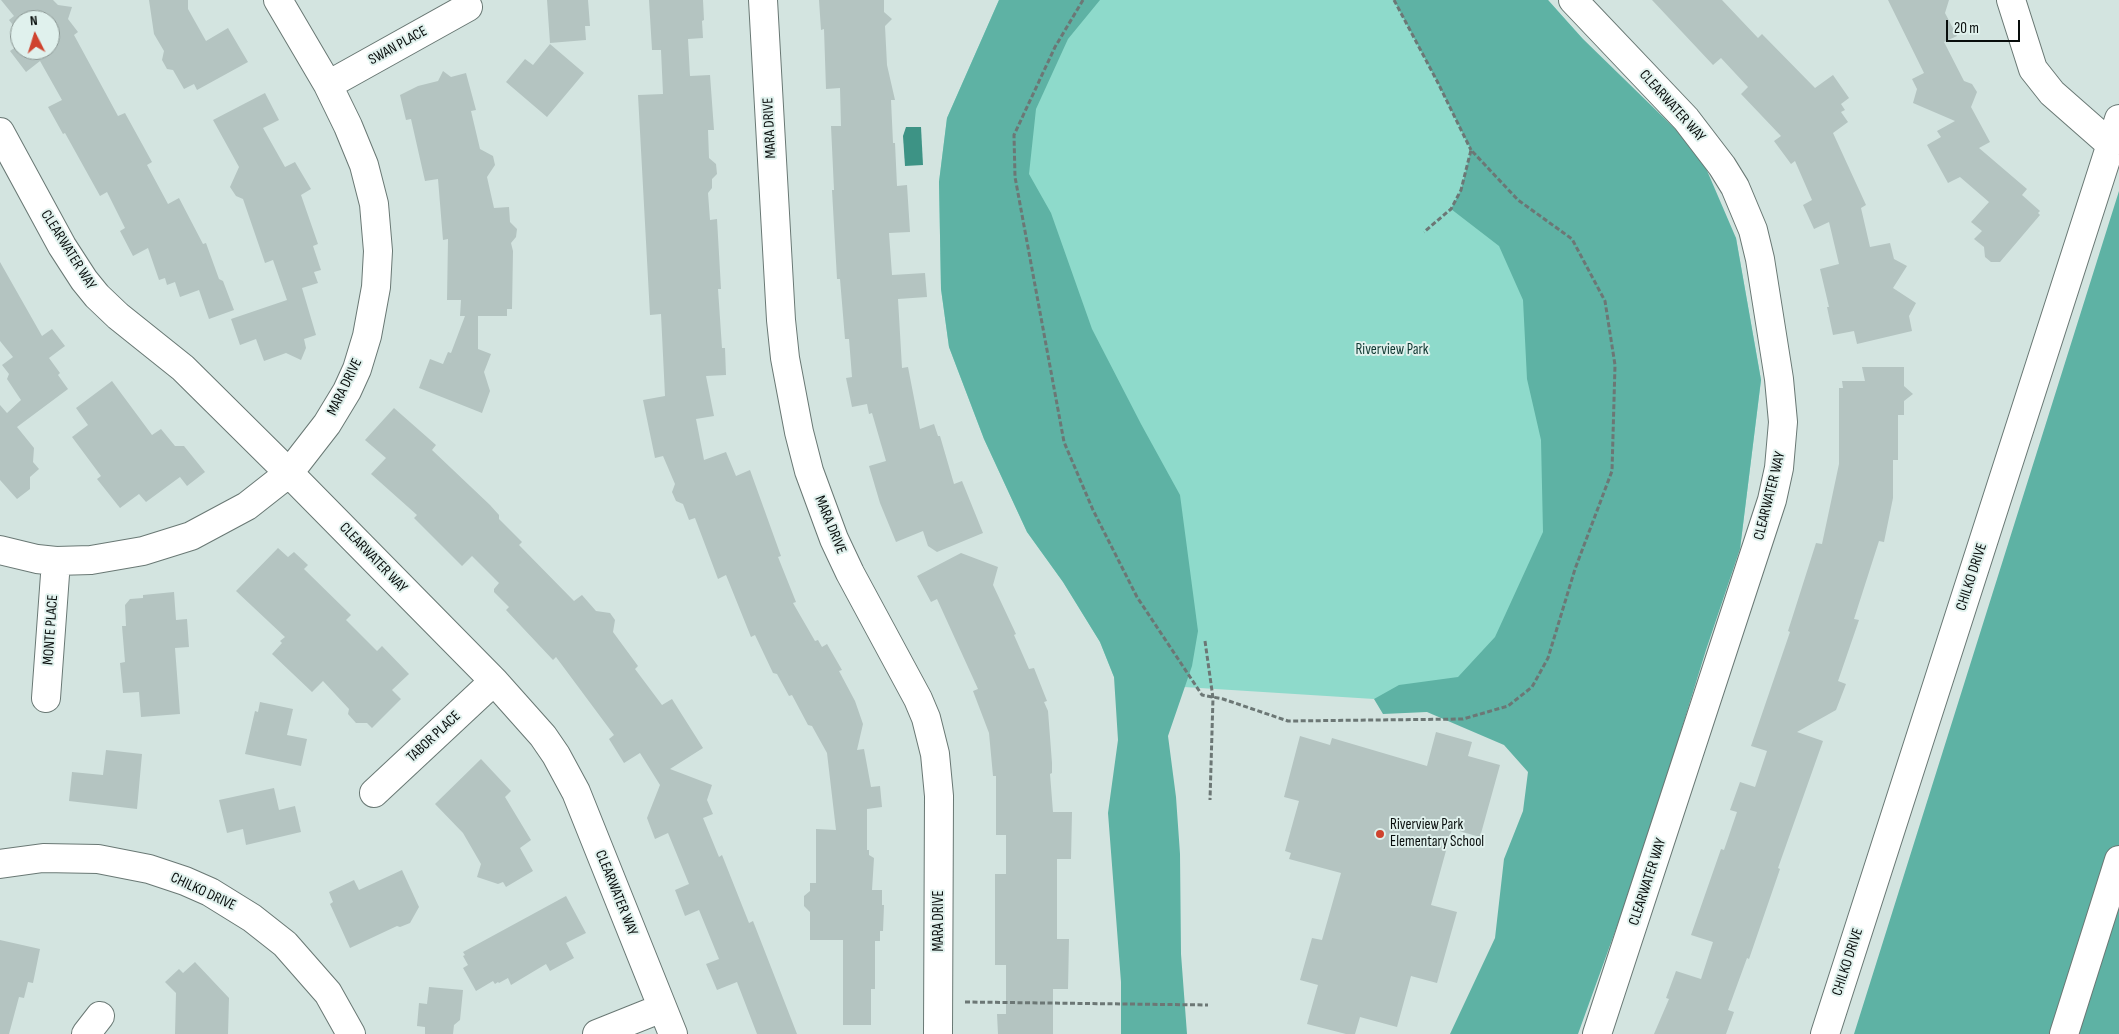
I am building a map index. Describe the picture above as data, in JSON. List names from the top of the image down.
{
  "streets": {
    "street": [
      "SWAN PLACE",
      "CLEARWATER WAY",
      "MARA DRIVE",
      "CHILKO DRIVE",
      "MONTE PLACE",
      "TABOR PLACE"
    ]
  },
  "crossings": [
    ["SWAN PLACE", "MARA DRIVE"],
    ["CLEARWATER WAY", "MARA DRIVE"],
    ["CLEARWATER WAY", "TABOR PLACE"],
    ["MARA DRIVE", "MONTE PLACE"]
  ],
  "parks": ["Riverview Park"],
  "places": ["Riverview Park Elementary School"],
  "scale_bar": "20 m",
  "north": "top"
}
